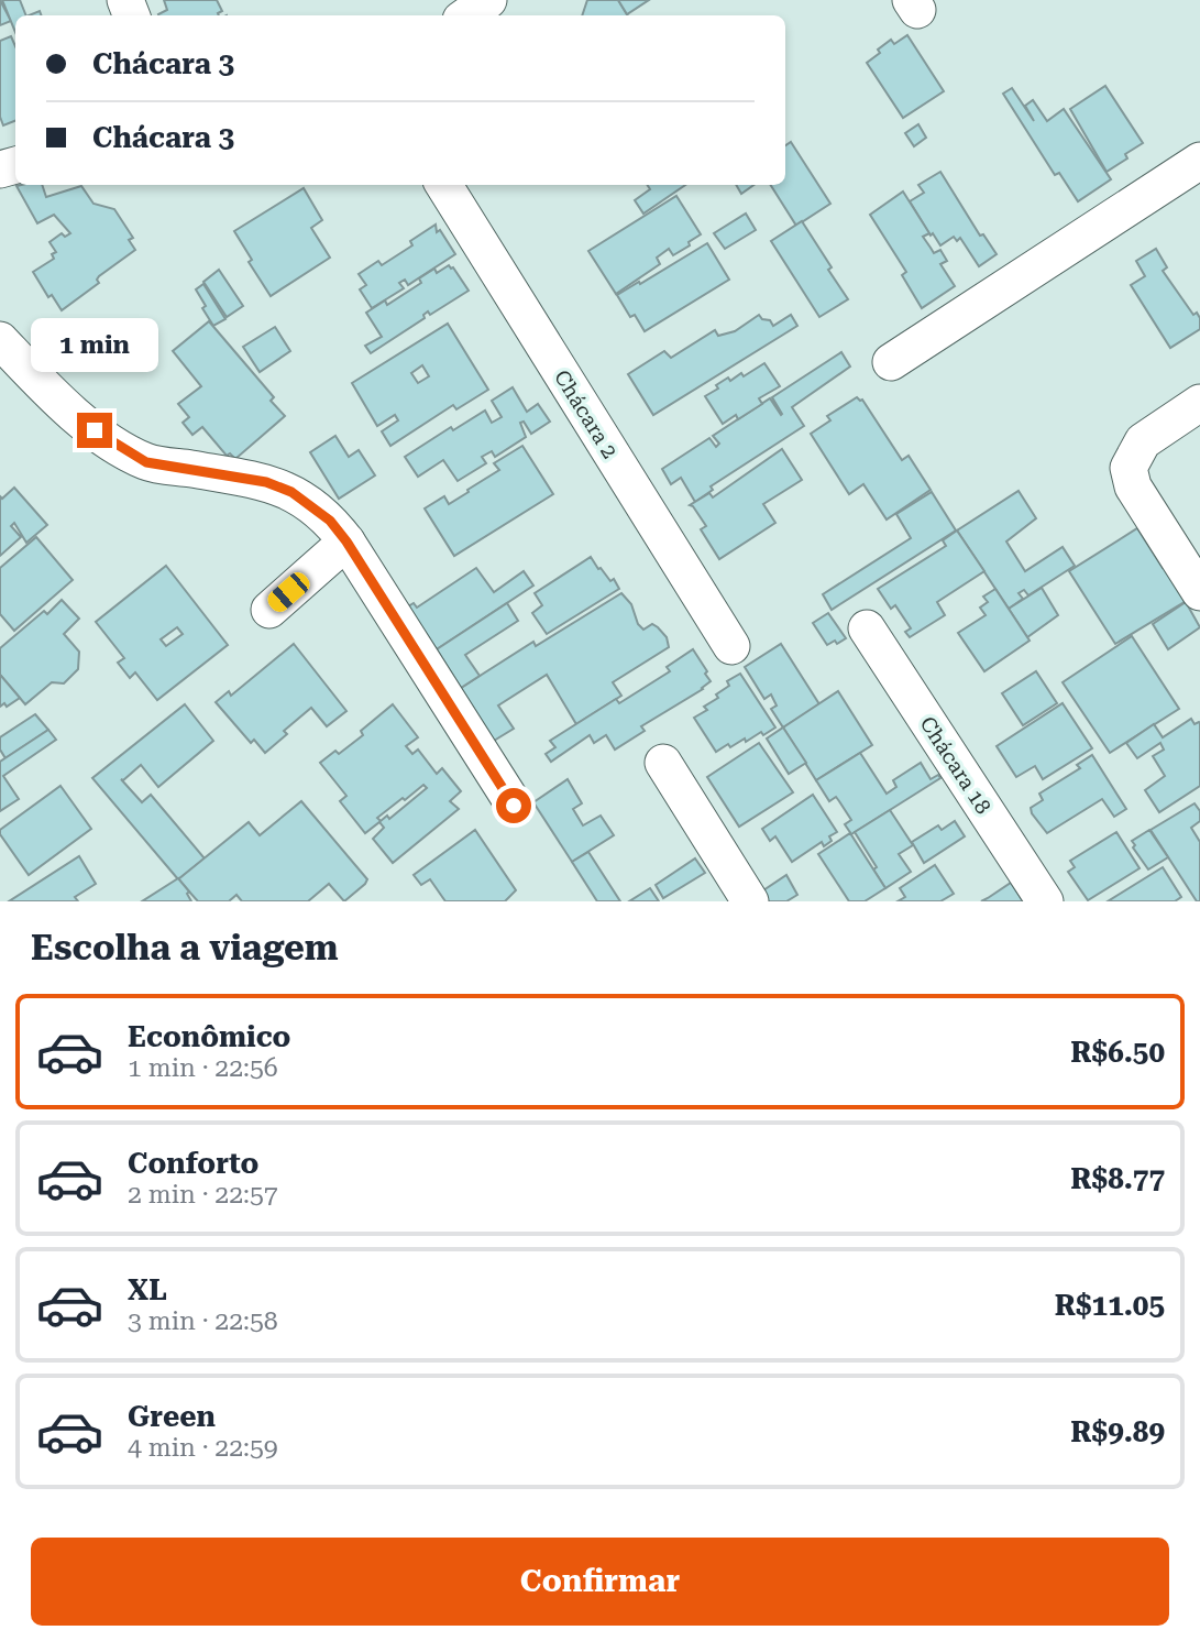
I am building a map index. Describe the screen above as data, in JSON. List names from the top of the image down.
{
  "streets": {
    "street": ["Chácara 2", "Chácara 18"]
  },
  "page": {
    "banner": ["Chácara 3", "Chácara 3"],
    "bubble": "1 min",
    "heading": "Escolha a viagem",
    "list": [
      {
        "name": "Econômico",
        "note": "1 min · 22:56",
        "value": "R$6.50"
      },
      {
        "name": "Conforto",
        "note": "2 min · 22:57",
        "value": "R$8.77"
      },
      {
        "name": "XL",
        "note": "3 min · 22:58",
        "value": "R$11.05"
      },
      {
        "name": "Green",
        "note": "4 min · 22:59",
        "value": "R$9.89"
      }
    ],
    "buttons": "Confirmar"
  }
}
